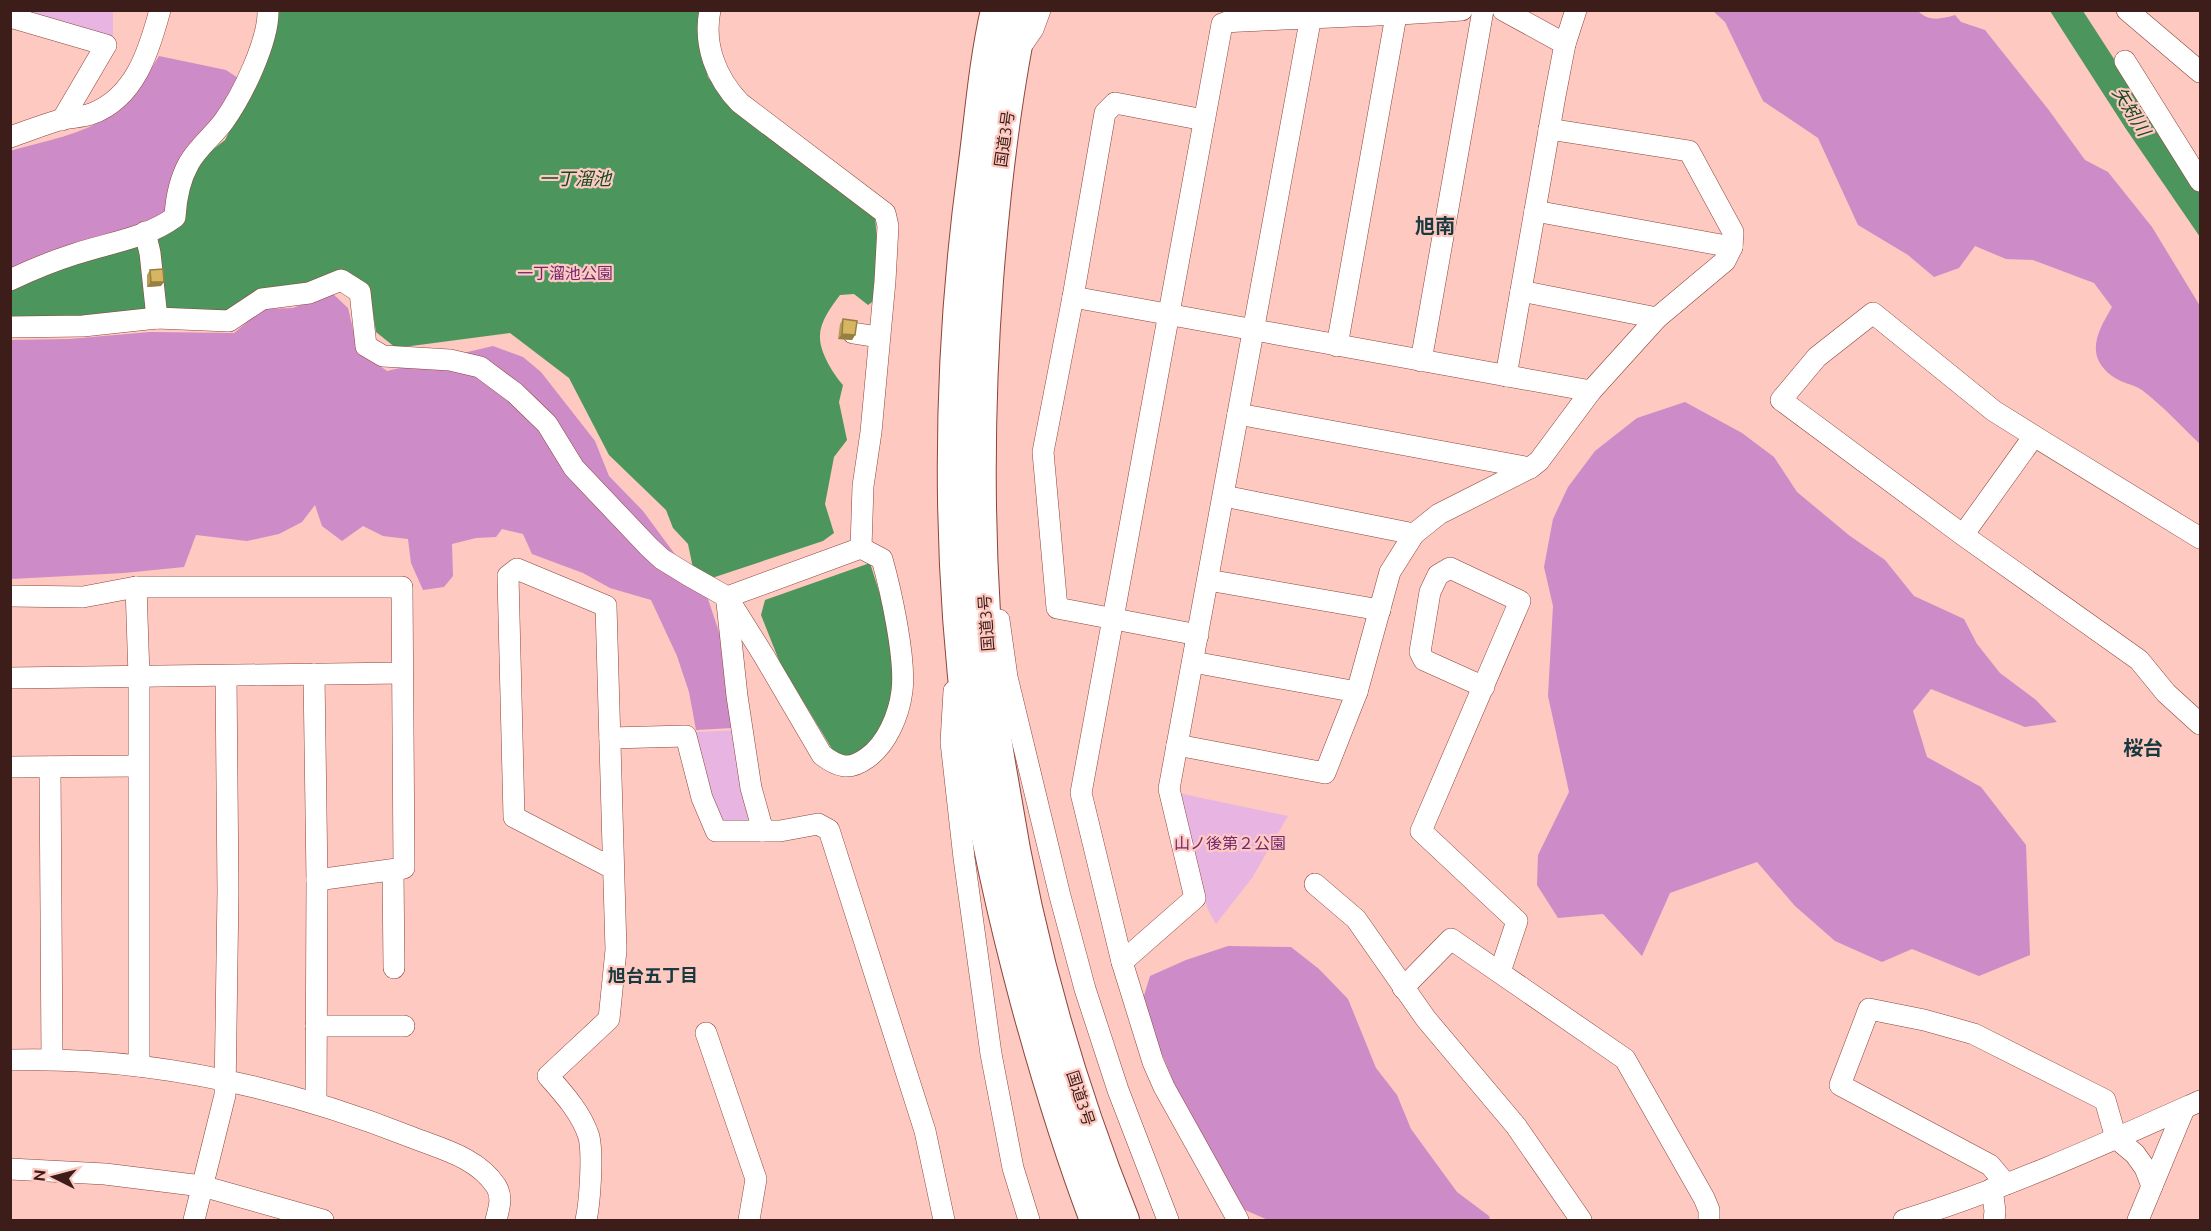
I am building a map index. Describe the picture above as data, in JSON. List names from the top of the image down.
{
  "streets": {
    "highway": ["国道3号"]
  },
  "districts": ["旭南", "桜台", "旭台五丁目"],
  "water": ["矢矧川", "一丁溜池"],
  "parks": ["一丁溜池公園", "山ノ後第２公園"],
  "north": "left"
}
